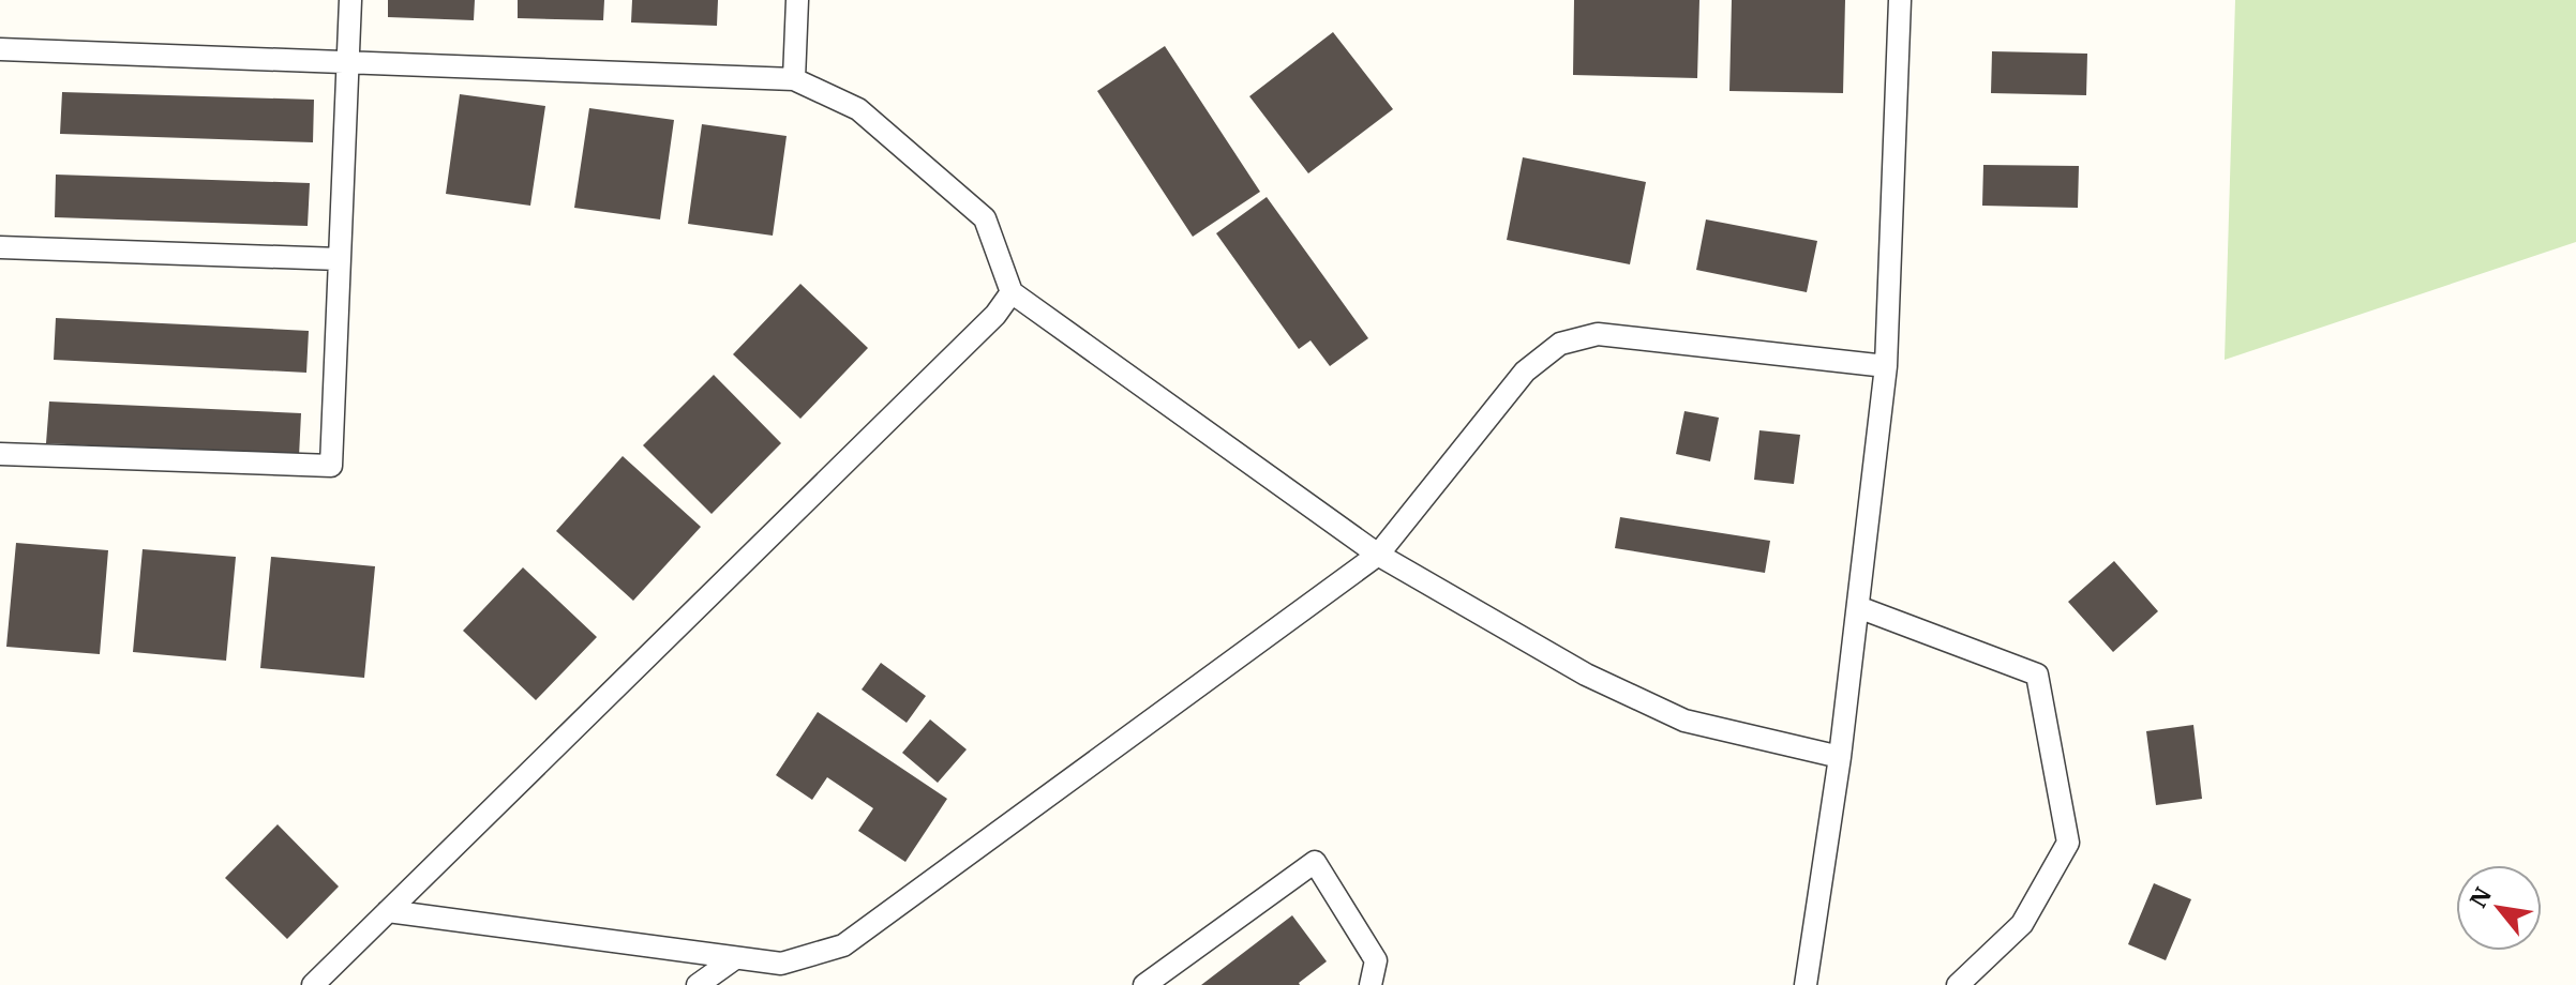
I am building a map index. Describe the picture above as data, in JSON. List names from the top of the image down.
{
  "north": "top left"
}
